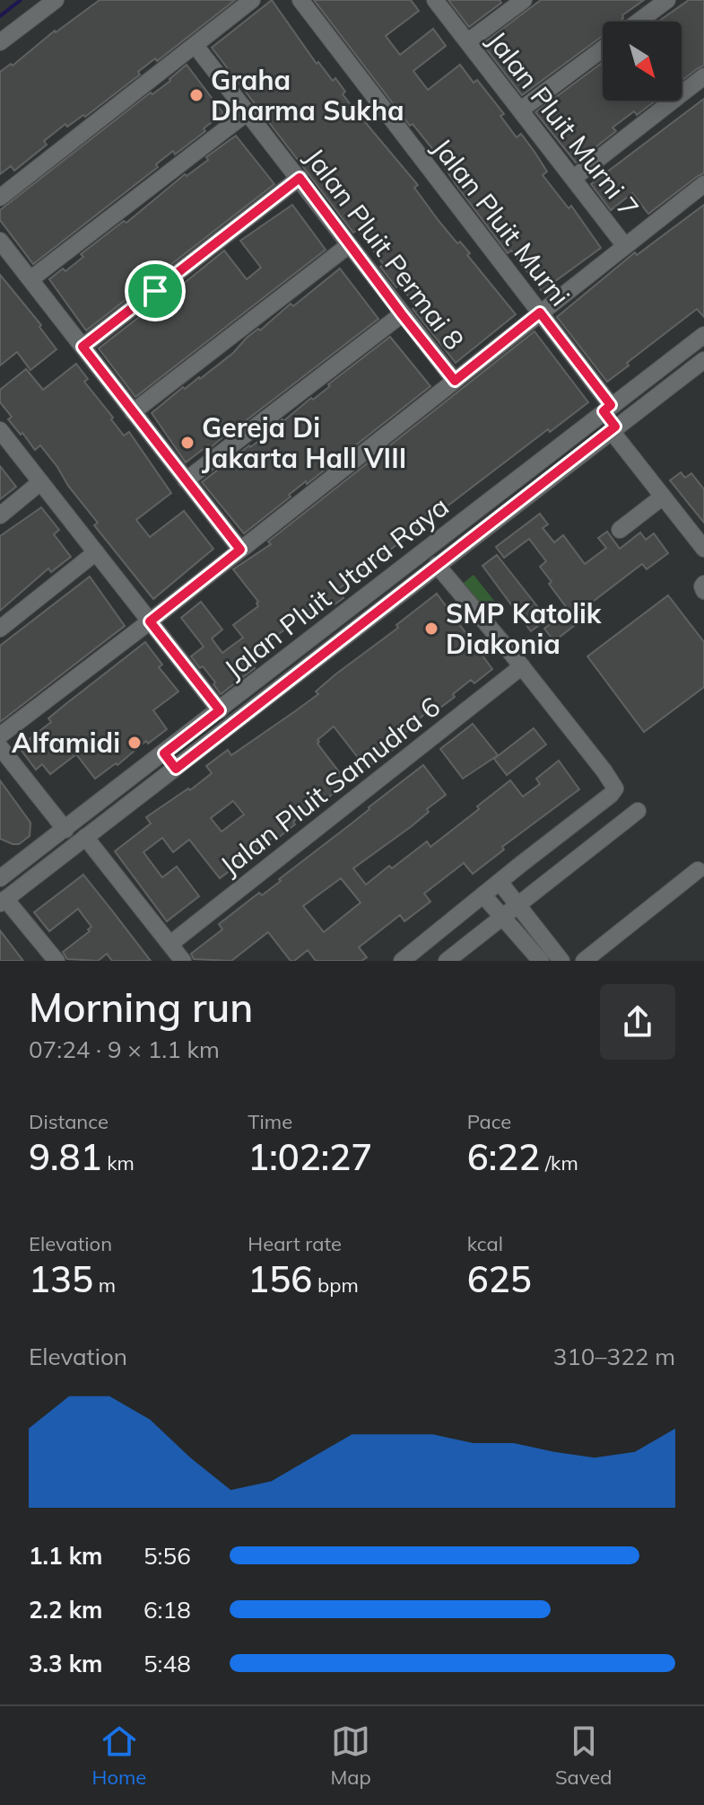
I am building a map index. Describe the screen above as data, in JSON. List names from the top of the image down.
{
  "streets": {
    "street": [
      "Jalan Pluit Murni 7",
      "Jalan Pluit Murni",
      "Jalan Pluit Permai 8",
      "Jalan Pluit Utara Raya",
      "Jalan Pluit Samudra 6"
    ]
  },
  "crossings": [
    ["Jalan Pluit Murni", "Jalan Pluit Utara Raya"]
  ],
  "places": [
    "Graha Dharma Sukha",
    "Gereja Di Jakarta Hall VIII",
    "SMP Katolik Diakonia",
    "Alfamidi"
  ],
  "north": "bottom right",
  "page": {
    "heading": ["Morning run", "07:24 · 9 × 1.1 km"],
    "stats": [
      ["Distance", "9.81 km"],
      ["Time", "1:02:27"],
      ["Pace", "6:22 /km"],
      ["Elevation", "135 m"],
      ["Heart rate", "156 bpm"],
      ["kcal", "625"]
    ],
    "chart": ["Elevation", "310–322 m"],
    "list": [
      {
        "name": "1.1 km",
        "note": "5:56"
      },
      {
        "name": "2.2 km",
        "note": "6:18"
      },
      {
        "name": "3.3 km",
        "note": "5:48"
      }
    ],
    "tabs": ["Home", "Map", "Saved"]
  }
}
